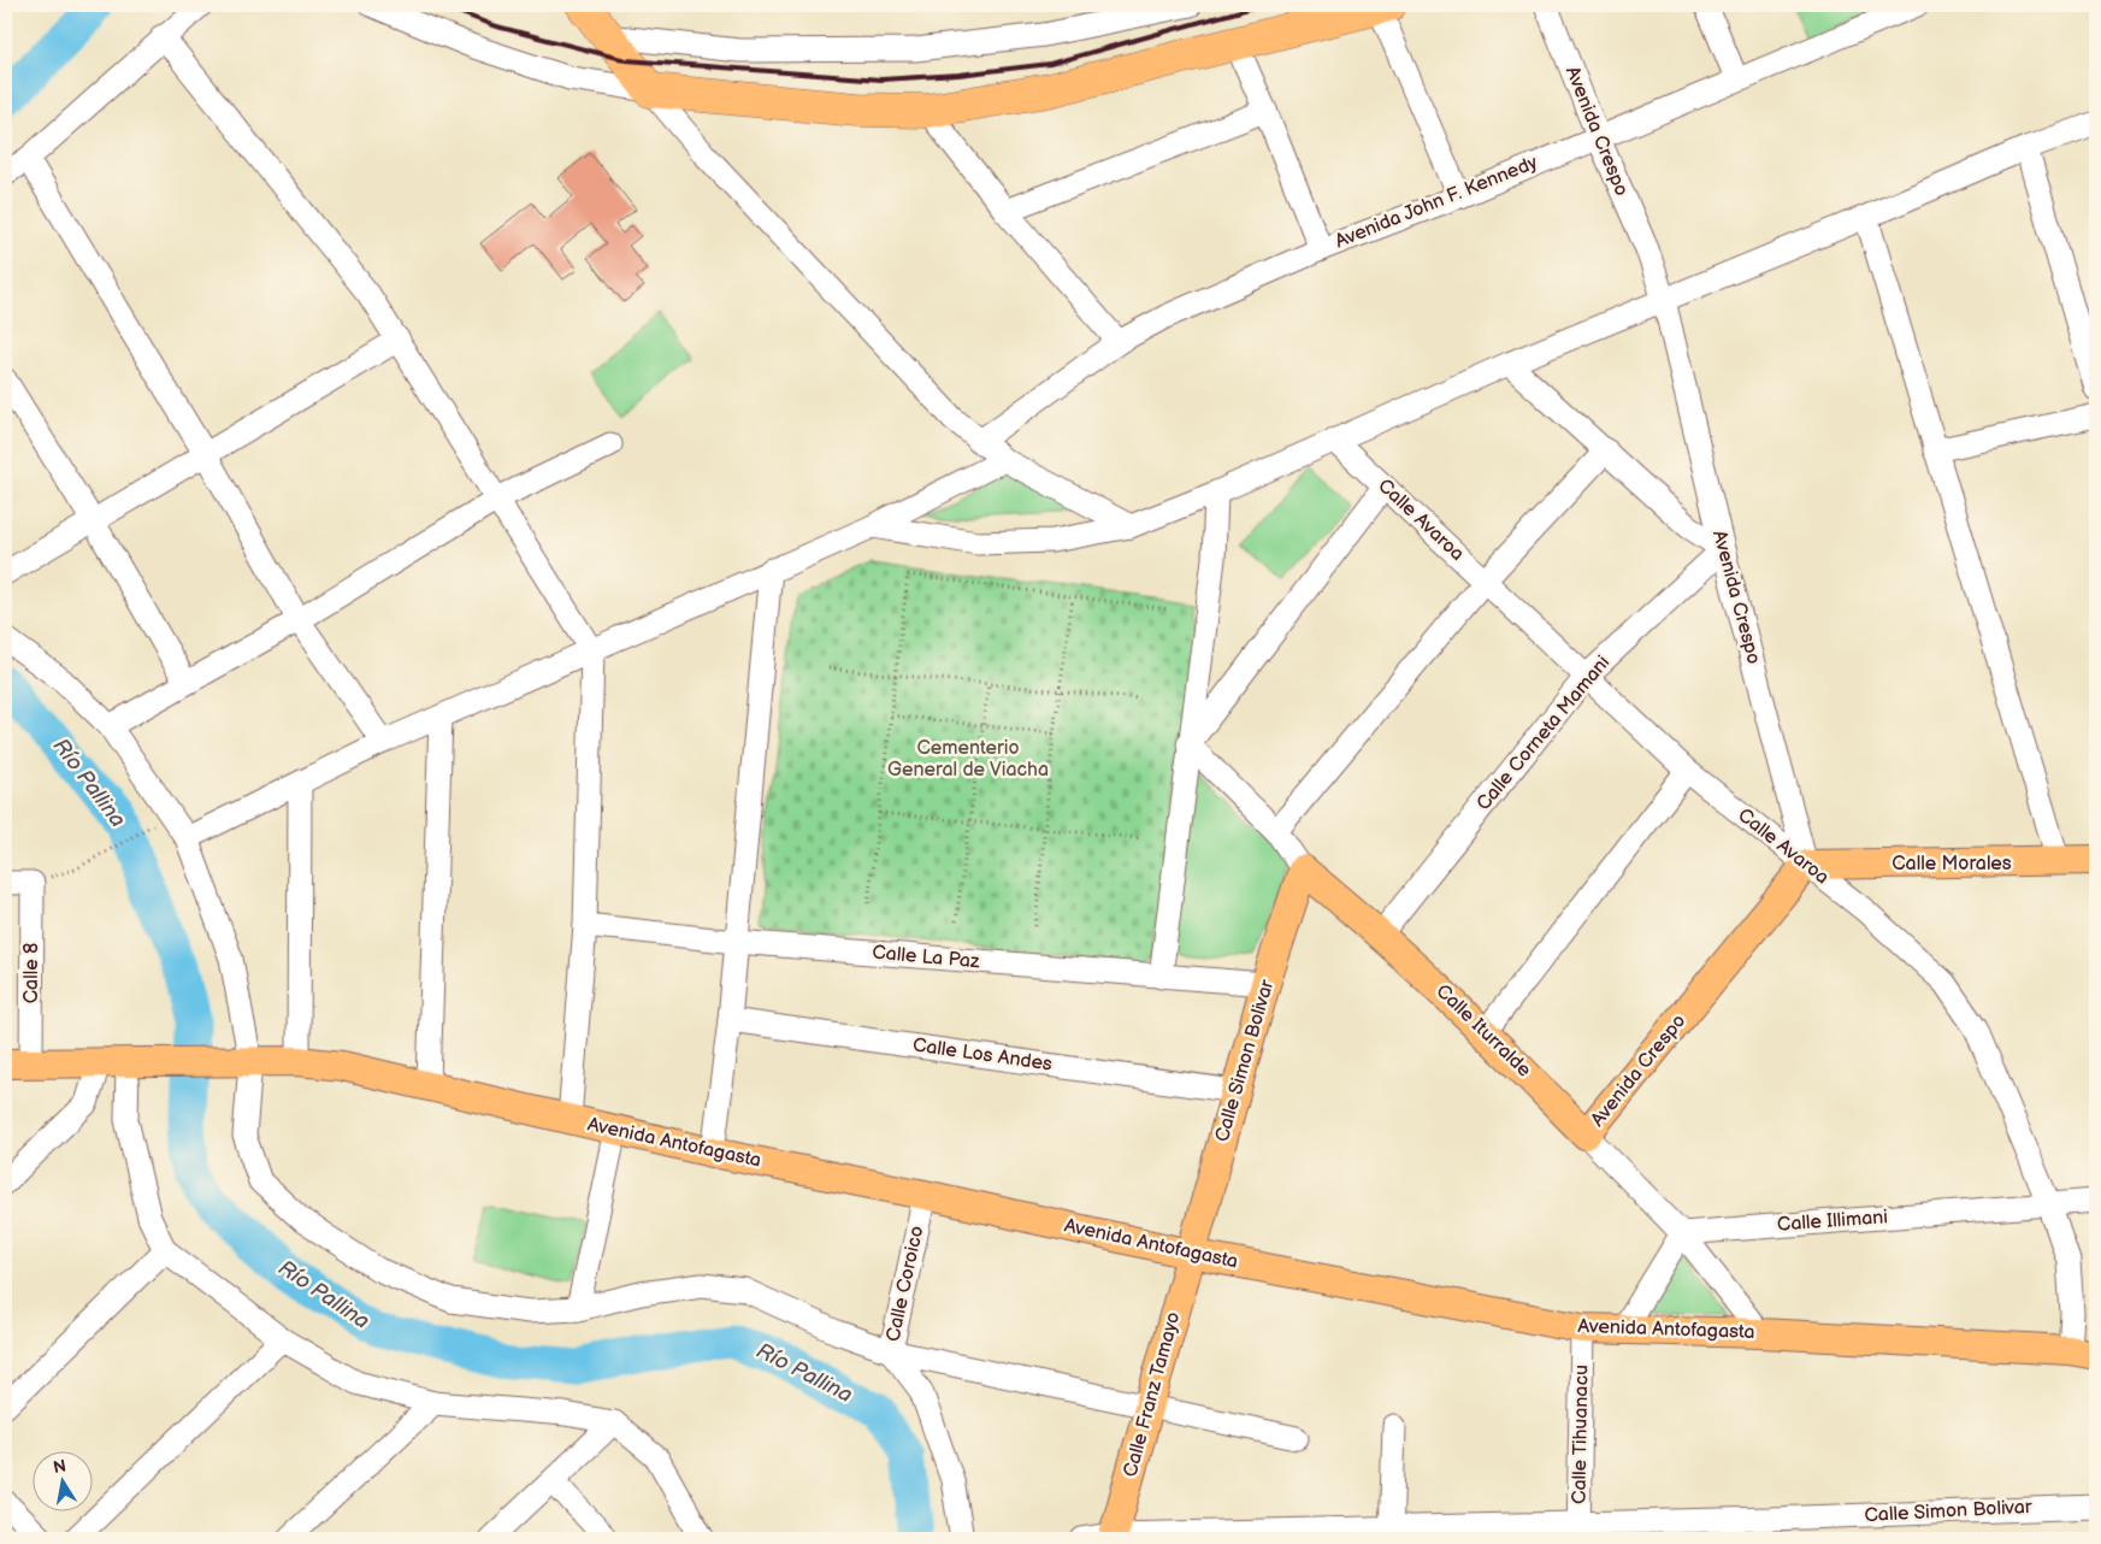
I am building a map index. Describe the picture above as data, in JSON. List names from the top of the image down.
{
  "streets": {
    "main road": [
      "Avenida Crespo",
      "Calle Morales",
      "Calle Iturralde",
      "Calle Simon Bolivar",
      "Avenida Antofagasta",
      "Calle Franz Tamayo"
    ],
    "street": [
      "Avenida John F. Kennedy",
      "Calle Avaroa",
      "Calle Corneta Mamani",
      "Calle La Paz",
      "Calle 8",
      "Calle Los Andes",
      "Calle Illimani",
      "Calle Coroico",
      "Calle Tihuanacu"
    ]
  },
  "crossings": [
    ["Avenida Crespo", "Avenida John F. Kennedy"],
    ["Avenida Crespo", "Calle Avaroa"],
    ["Avenida Crespo", "Calle Corneta Mamani"],
    ["Avenida Crespo", "Calle Morales"],
    ["Avenida Crespo", "Calle Iturralde"],
    ["Calle Avaroa", "Calle Corneta Mamani"],
    ["Calle Avaroa", "Calle Morales"],
    ["Calle Avaroa", "Avenida Antofagasta"],
    ["Calle Avaroa", "Calle Illimani"],
    ["Calle Corneta Mamani", "Calle Iturralde"],
    ["Calle La Paz", "Calle Simon Bolivar"],
    ["Calle 8", "Avenida Antofagasta"],
    ["Calle Iturralde", "Calle Simon Bolivar"],
    ["Calle Iturralde", "Avenida Antofagasta"],
    ["Calle Iturralde", "Calle Illimani"],
    ["Calle Los Andes", "Calle Simon Bolivar"],
    ["Calle Simon Bolivar", "Avenida Antofagasta"],
    ["Calle Simon Bolivar", "Calle Franz Tamayo"],
    ["Calle Simon Bolivar", "Calle Tihuanacu"],
    ["Avenida Antofagasta", "Calle Coroico"],
    ["Avenida Antofagasta", "Calle Franz Tamayo"],
    ["Avenida Antofagasta", "Calle Tihuanacu"]
  ],
  "water": ["Río Pallina"],
  "parks": ["Cementerio General de Viacha"],
  "north": "top"
}
